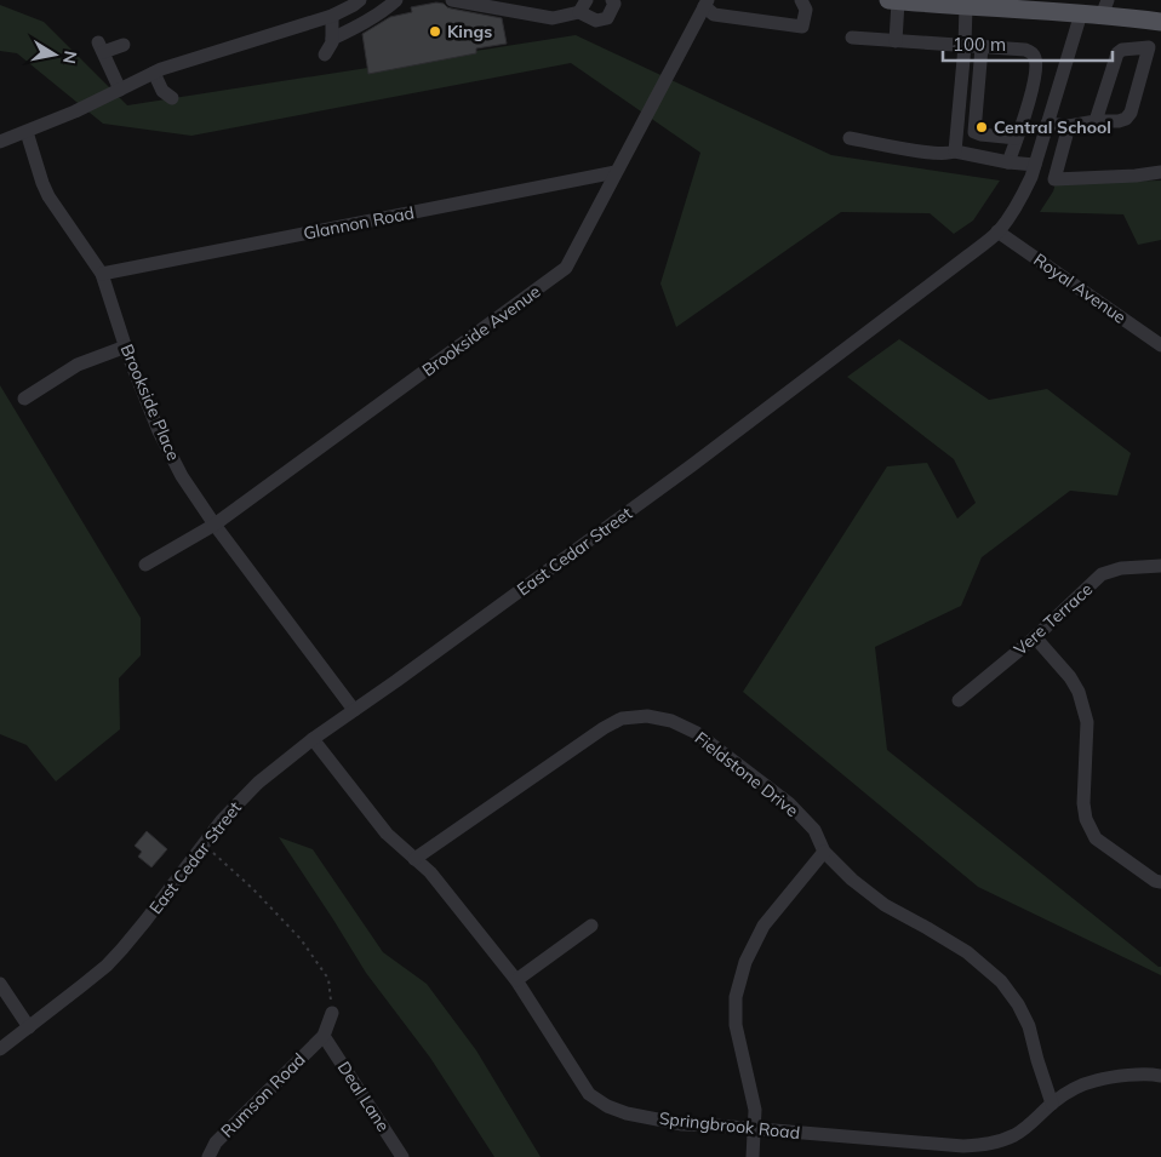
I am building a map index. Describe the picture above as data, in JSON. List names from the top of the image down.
{
  "streets": {
    "street": [
      "Glannon Road",
      "Royal Avenue",
      "Brookside Avenue",
      "Brookside Place",
      "East Cedar Street",
      "Vere Terrace",
      "Fieldstone Drive",
      "Rumson Road",
      "Deal Lane",
      "Springbrook Road"
    ]
  },
  "crossings": [
    ["Glannon Road", "Brookside Avenue"],
    ["Glannon Road", "Brookside Place"],
    ["Royal Avenue", "East Cedar Street"],
    ["Brookside Avenue", "Brookside Place"],
    ["Brookside Place", "East Cedar Street"],
    ["East Cedar Street", "Springbrook Road"],
    ["Fieldstone Drive", "Springbrook Road"],
    ["Rumson Road", "Deal Lane"]
  ],
  "places": ["Kings", "Central School"],
  "scale_bar": "100 m",
  "north": "right"
}
